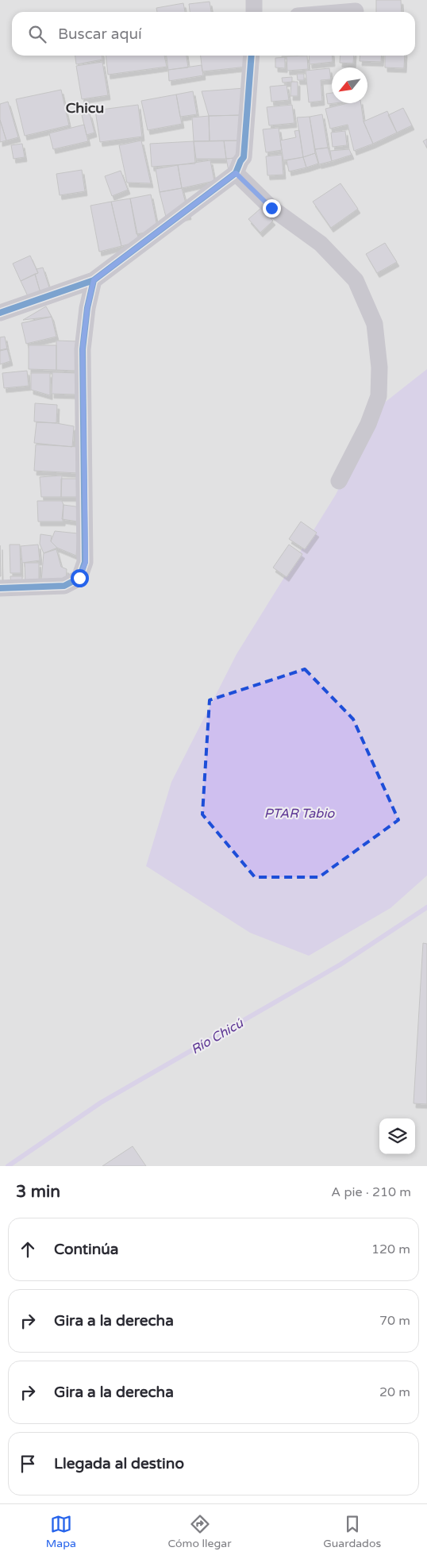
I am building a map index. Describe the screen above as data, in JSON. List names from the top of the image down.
{
  "districts": ["Chicu"],
  "water": ["PTAR Tabio", "Río Chicú"],
  "north": "bottom left",
  "page": {
    "search": "Buscar aquí",
    "heading": ["3 min", "A pie · 210 m"],
    "list": [
      ["Continúa", "120 m"],
      ["Gira a la derecha", "70 m"],
      ["Gira a la derecha", "20 m"],
      "Llegada al destino"
    ],
    "nav": ["Mapa", "Cómo llegar", "Guardados"]
  }
}
